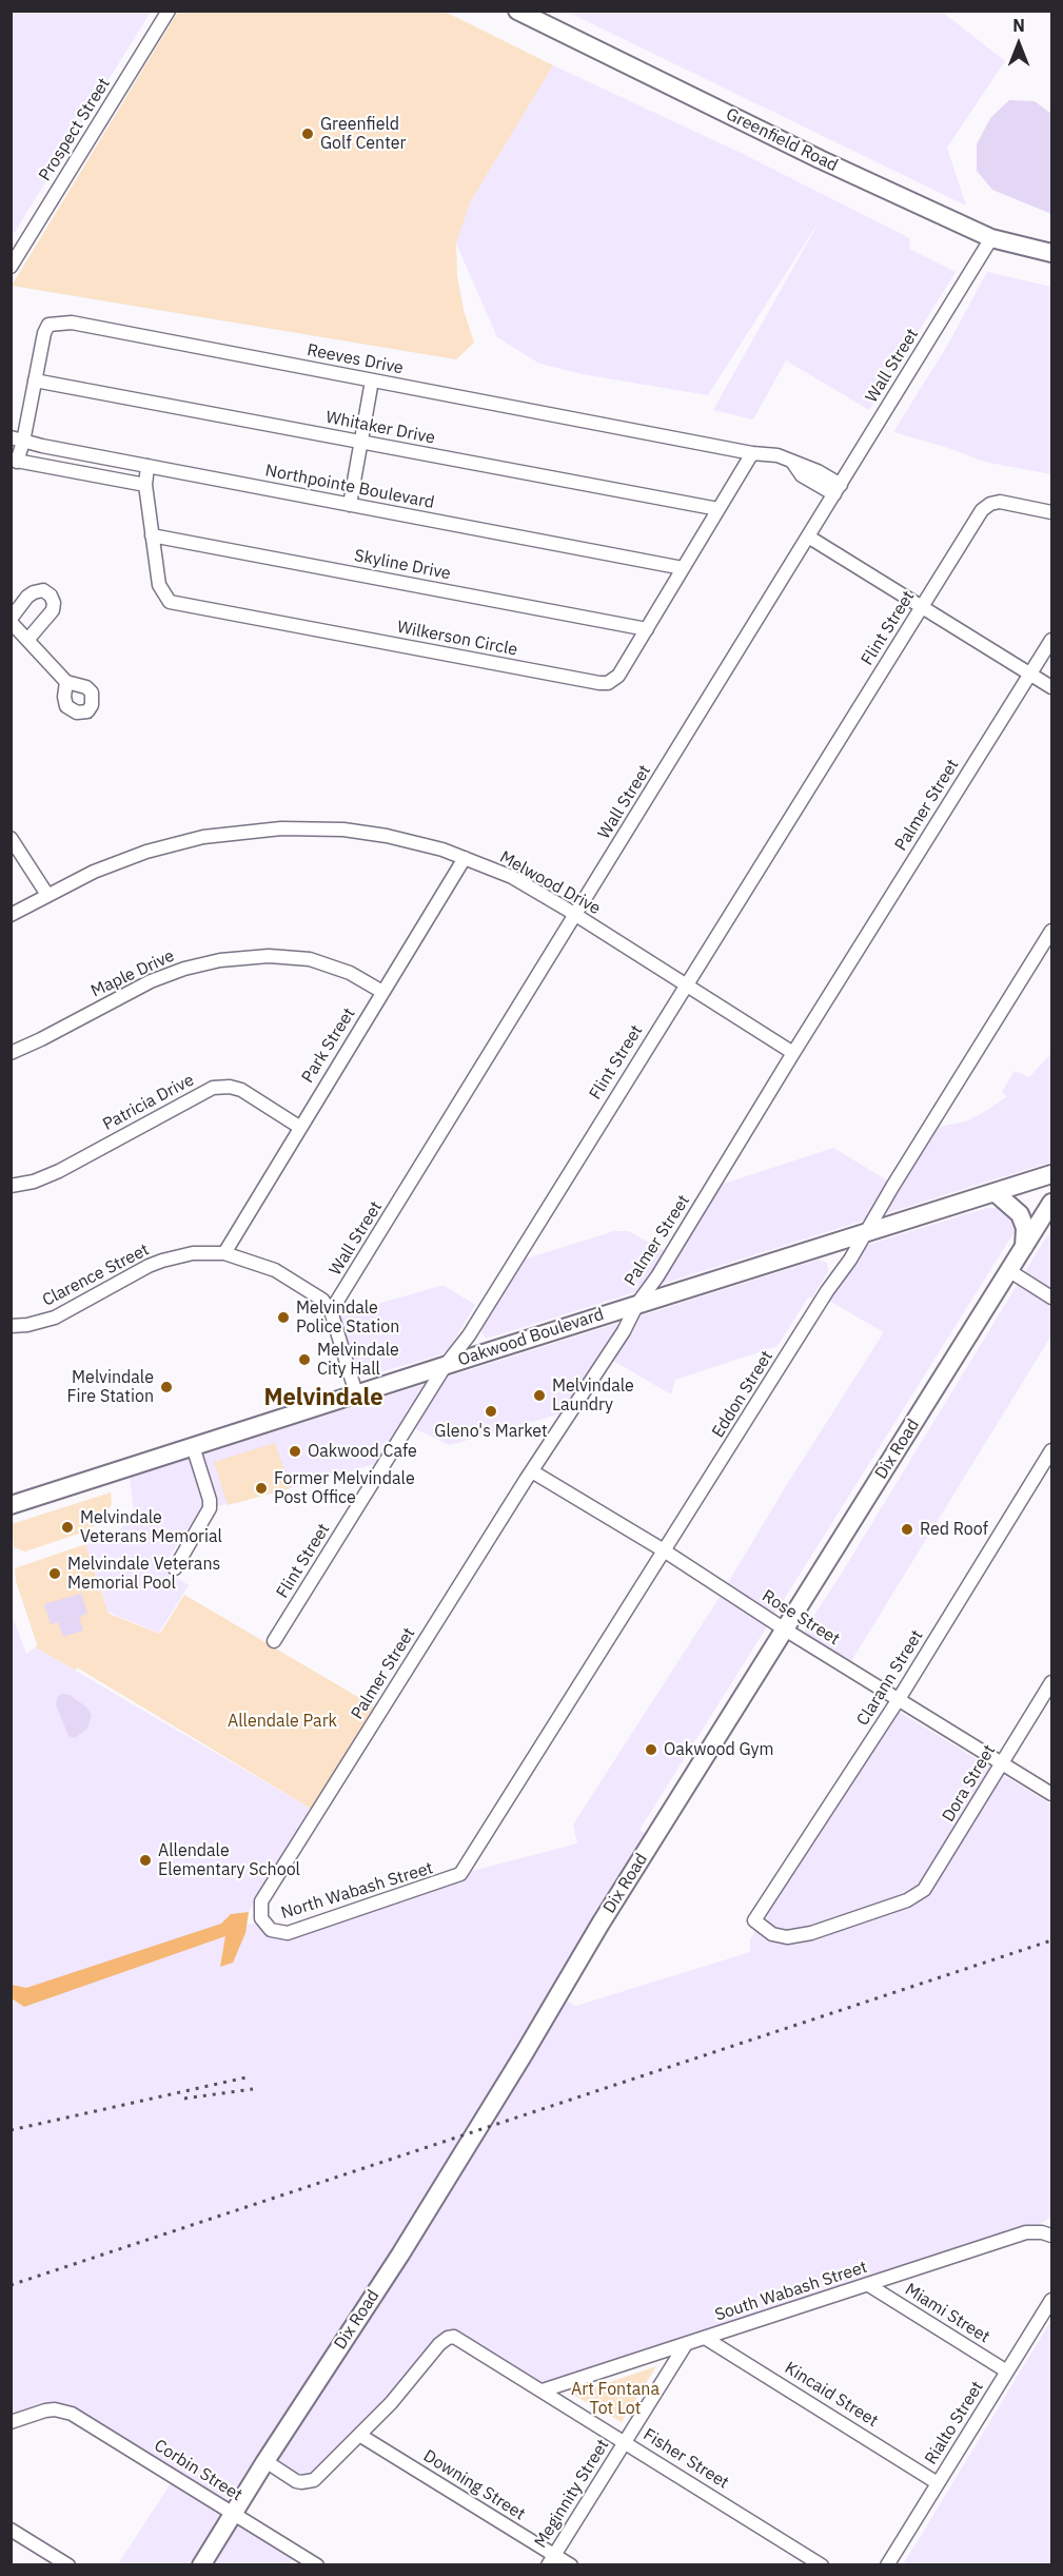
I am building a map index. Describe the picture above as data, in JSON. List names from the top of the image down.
{
  "streets": {
    "main road": ["Greenfield Road", "Oakwood Boulevard", "Dix Road"],
    "street": [
      "Prospect Street",
      "Reeves Drive",
      "Wall Street",
      "Whitaker Drive",
      "Northpointe Boulevard",
      "Skyline Drive",
      "Flint Street",
      "Wilkerson Circle",
      "Palmer Street",
      "Melwood Drive",
      "Maple Drive",
      "Park Street",
      "Patricia Drive",
      "Clarence Street",
      "Eddon Street",
      "Rose Street",
      "Clarann Street",
      "Dora Street",
      "North Wabash Street",
      "South Wabash Street",
      "Miami Street",
      "Kincaid Street",
      "Rialto Street",
      "Fisher Street",
      "Corbin Street",
      "Downing Street",
      "Meginnity Street"
    ]
  },
  "crossings": [
    ["Greenfield Road", "Wall Street"],
    ["Reeves Drive", "Wall Street"],
    ["Reeves Drive", "Whitaker Drive"],
    ["Reeves Drive", "Northpointe Boulevard"],
    ["Reeves Drive", "Wilkerson Circle"],
    ["Wall Street", "Melwood Drive"],
    ["Wall Street", "Clarence Street"],
    ["Whitaker Drive", "Wilkerson Circle"],
    ["Northpointe Boulevard", "Wilkerson Circle"],
    ["Skyline Drive", "Wilkerson Circle"],
    ["Flint Street", "Melwood Drive"],
    ["Flint Street", "Oakwood Boulevard"],
    ["Palmer Street", "Melwood Drive"],
    ["Palmer Street", "Oakwood Boulevard"],
    ["Palmer Street", "Rose Street"],
    ["Palmer Street", "North Wabash Street"],
    ["Melwood Drive", "Park Street"],
    ["Maple Drive", "Park Street"],
    ["Park Street", "Patricia Drive"],
    ["Park Street", "Clarence Street"],
    ["Oakwood Boulevard", "Eddon Street"],
    ["Eddon Street", "Rose Street"],
    ["Eddon Street", "North Wabash Street"],
    ["Dix Road", "Rose Street"],
    ["Dix Road", "Corbin Street"],
    ["Rose Street", "Clarann Street"],
    ["Rose Street", "Dora Street"],
    ["Clarann Street", "Dora Street"],
    ["South Wabash Street", "Miami Street"],
    ["South Wabash Street", "Kincaid Street"],
    ["South Wabash Street", "Fisher Street"],
    ["South Wabash Street", "Meginnity Street"],
    ["Miami Street", "Rialto Street"],
    ["Kincaid Street", "Rialto Street"],
    ["Fisher Street", "Downing Street"],
    ["Fisher Street", "Meginnity Street"],
    ["Downing Street", "Meginnity Street"]
  ],
  "districts": ["Melvindale"],
  "parks": ["Allendale Park", "Art Fontana Tot Lot"],
  "places": [
    "Greenfield Golf Center",
    "Melvindale Police Station",
    "Melvindale City Hall",
    "Melvindale Fire Station",
    "Melvindale Laundry",
    "Gleno's Market",
    "Oakwood Cafe",
    "Former Melvindale Post Office",
    "Melvindale Veterans Memorial",
    "Red Roof",
    "Melvindale Veterans Memorial Pool",
    "Oakwood Gym",
    "Allendale Elementary School"
  ],
  "north": "top"
}
